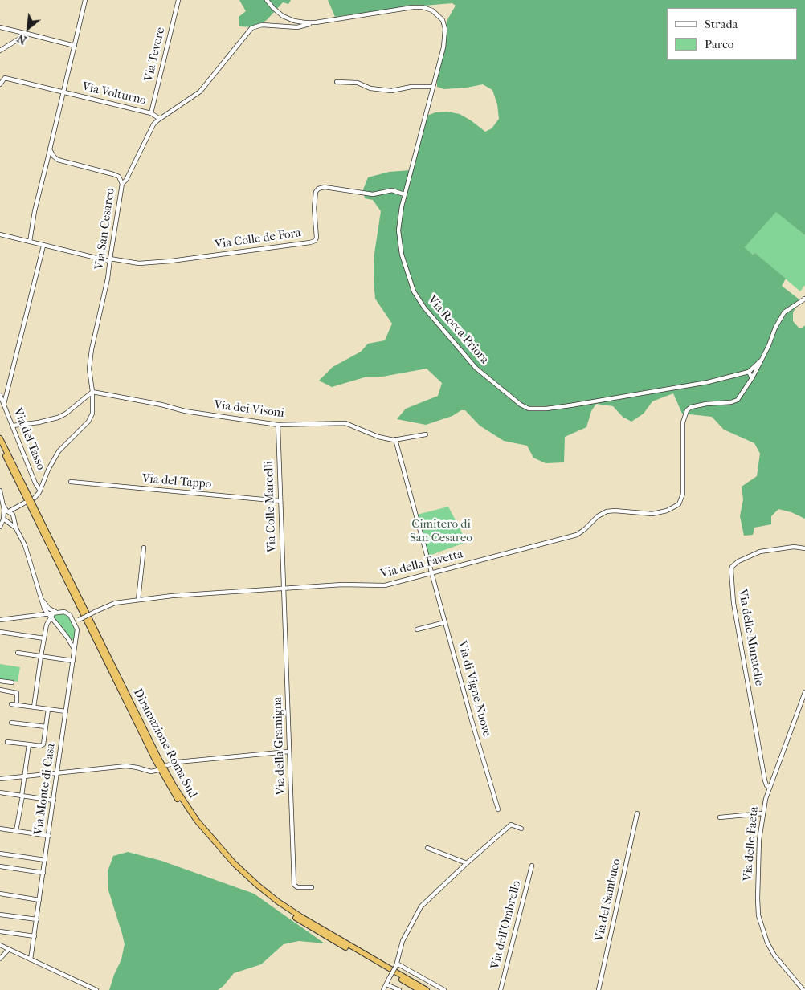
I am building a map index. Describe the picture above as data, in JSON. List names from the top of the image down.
{
  "streets": {
    "highway": ["Diramazione Roma Sud"],
    "street": [
      "Via Tevere",
      "Via Volturno",
      "Via San Cesareo",
      "Via Colle de Fora",
      "Via Rocca Priora",
      "Via dei Visoni",
      "Via del Tasso",
      "Via del Tappo",
      "Via Colle Marcelli",
      "Via della Favetta",
      "Via delle Muratelle",
      "Via di Vigne Nuove",
      "Via della Gramigna",
      "Via Monte di Casa",
      "Via delle Faeta",
      "Via del Sambuco",
      "Via dell'Ombrello"
    ]
  },
  "crossings": [
    ["Via Tevere", "Via Volturno"],
    ["Via Volturno", "Via Rocca Priora"],
    ["Via San Cesareo", "Via Colle de Fora"],
    ["Via San Cesareo", "Via Rocca Priora"],
    ["Via San Cesareo", "Via dei Visoni"],
    ["Via San Cesareo", "Via del Tasso"],
    ["Via Colle de Fora", "Via Rocca Priora"],
    ["Via dei Visoni", "Via Colle Marcelli"],
    ["Via dei Visoni", "Via di Vigne Nuove"],
    ["Via del Tappo", "Via Colle Marcelli"],
    ["Via Colle Marcelli", "Via della Favetta"],
    ["Via Colle Marcelli", "Via della Gramigna"],
    ["Via della Favetta", "Via di Vigne Nuove"],
    ["Via della Favetta", "Via della Gramigna"],
    ["Via della Favetta", "Via Monte di Casa"],
    ["Via delle Muratelle", "Via delle Faeta"]
  ],
  "parks": ["Cimitero di San Cesareo"],
  "legend": ["Strada", "Parco"],
  "north": "bottom left"
}
